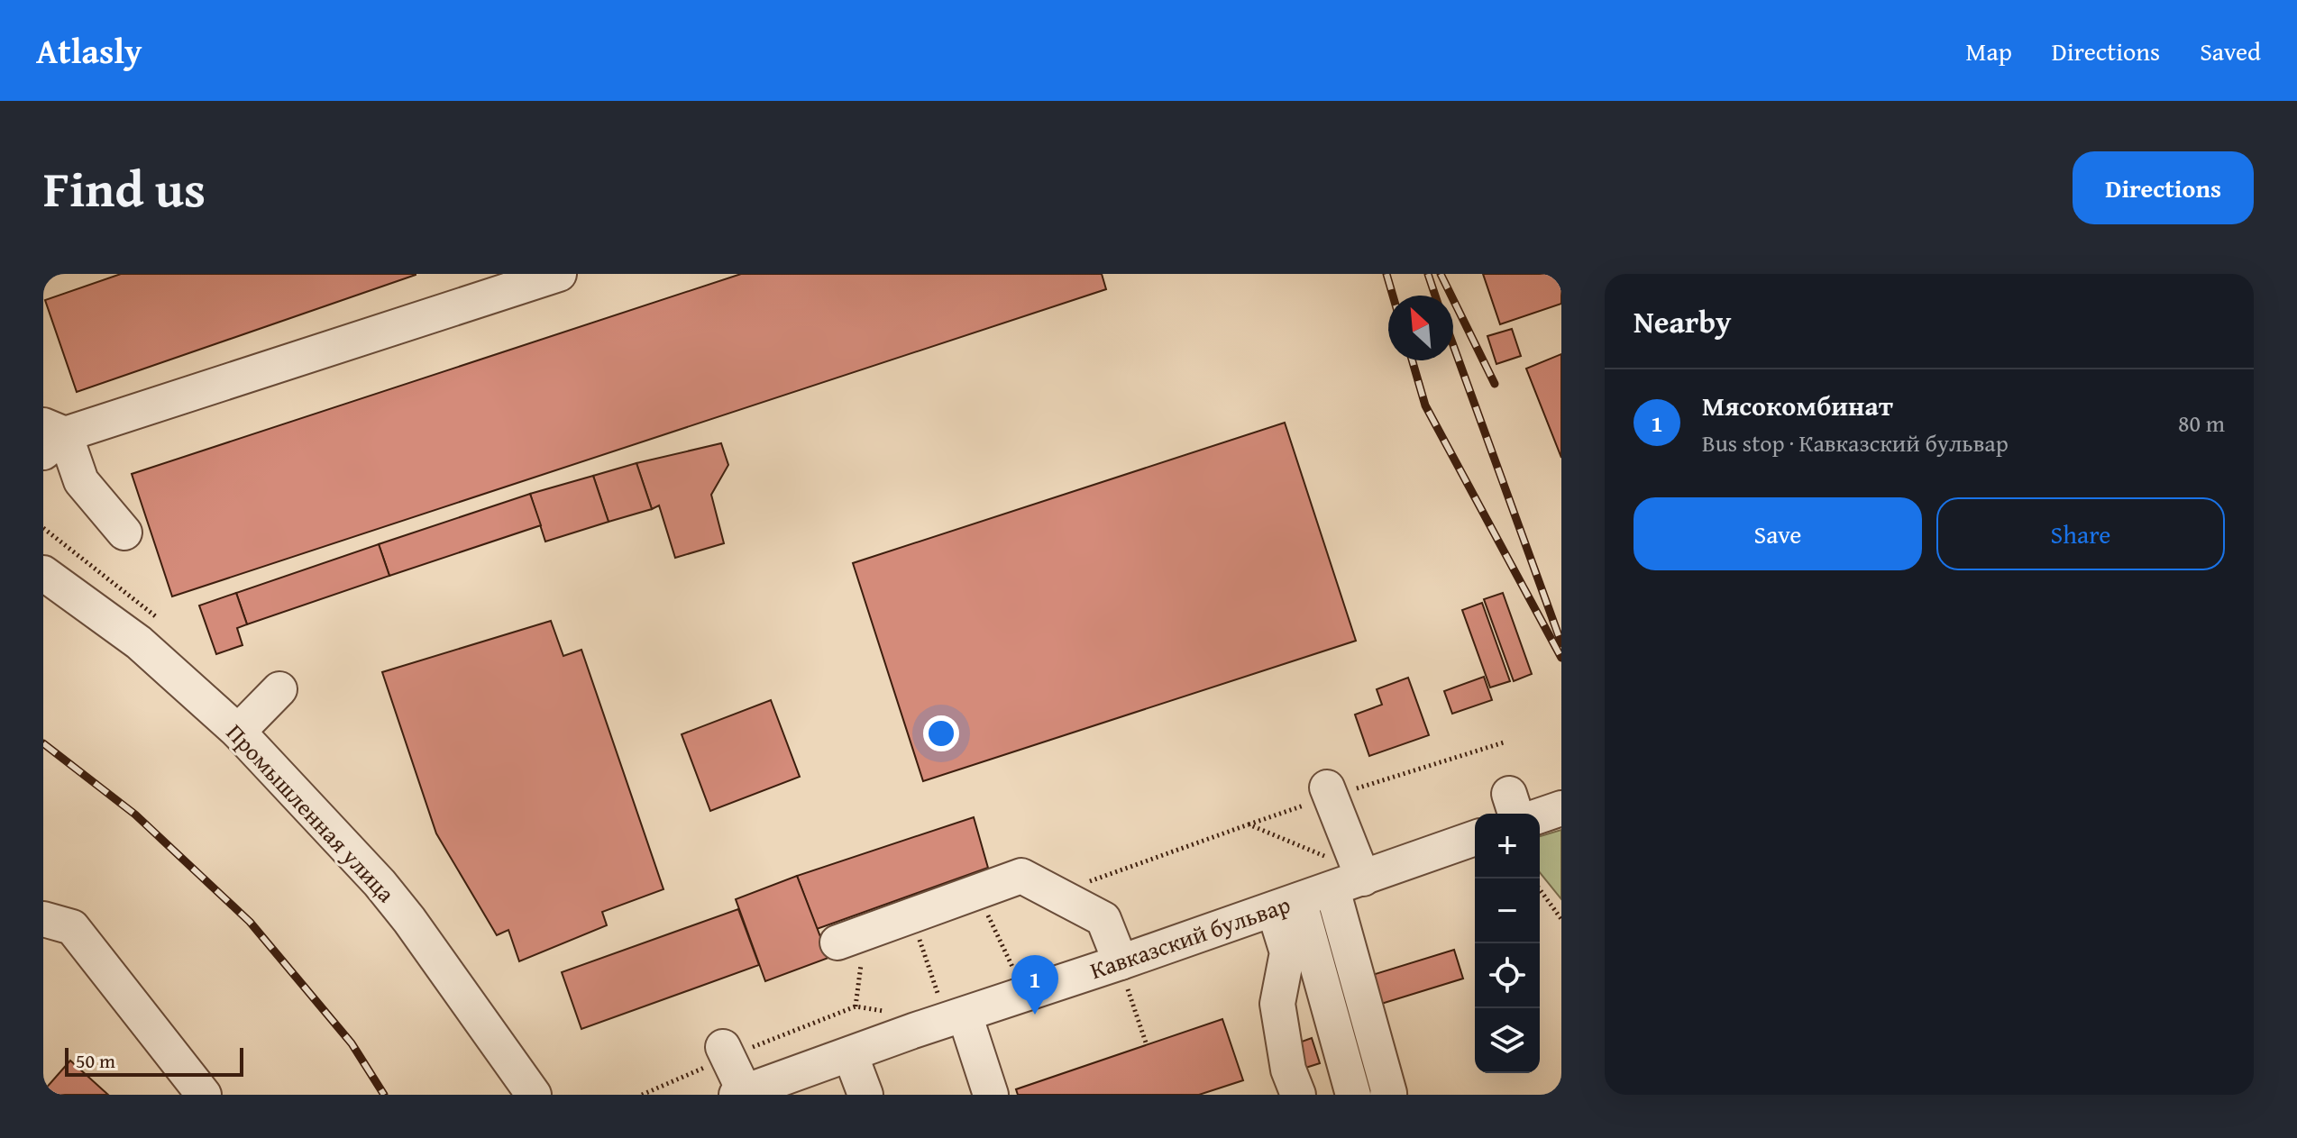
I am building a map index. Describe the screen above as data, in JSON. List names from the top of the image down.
{
  "streets": {
    "street": ["Промышленная улица", "Кавказский бульвар"]
  },
  "scale_bar": "50 m",
  "north": "top left",
  "page": {
    "header": "Atlasly",
    "nav": ["Map", "Directions", "Saved"],
    "title": "Find us",
    "buttons": [
      "Directions",
      ["Save", "Share"]
    ],
    "heading": "Nearby",
    "list": [
      {
        "mark": "1",
        "name": "Мясокомбинат",
        "note": "Bus stop · Кавказский бульвар",
        "value": "80 m"
      }
    ],
    "map_buttons": ["+", "−"],
    "pins": "1",
    "scale": "50 m"
  }
}
